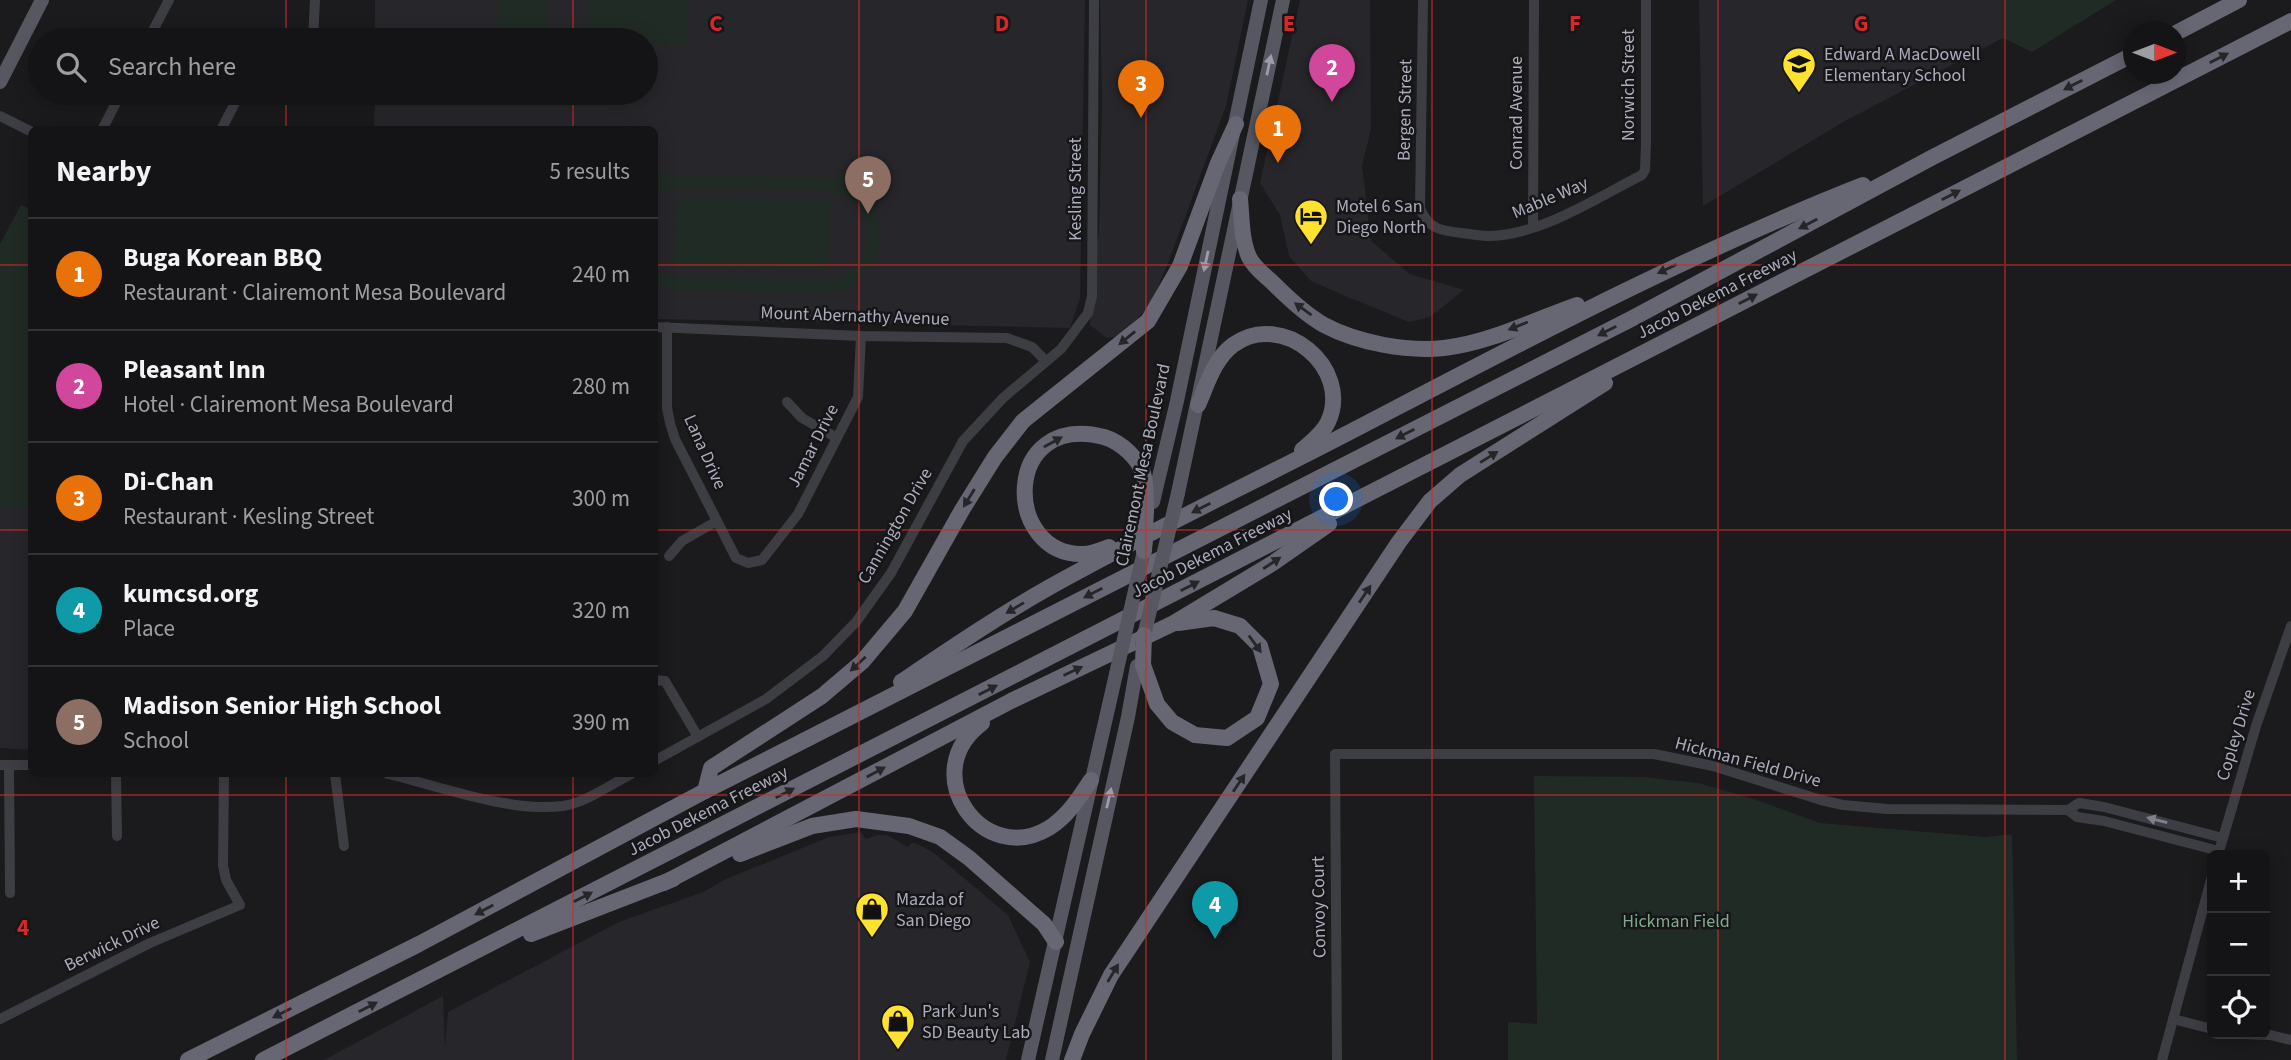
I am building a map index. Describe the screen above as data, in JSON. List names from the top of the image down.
{
  "streets": {
    "highway": ["Jacob Dekema Freeway"],
    "main road": ["Clairemont Mesa Boulevard"],
    "street": [
      "Norwich Street",
      "Bergen Street",
      "Conrad Avenue",
      "Kesling Street",
      "Mable Way",
      "Mount Abernathy Avenue",
      "Jamar Drive",
      "Lana Drive",
      "Cannington Drive",
      "Copley Drive",
      "Hickman Field Drive",
      "Convoy Court",
      "Berwick Drive"
    ]
  },
  "crossings": [
    ["Norwich Street", "Mable Way"],
    ["Bergen Street", "Mable Way"],
    ["Conrad Avenue", "Mable Way"],
    ["Kesling Street", "Mount Abernathy Avenue"],
    ["Kesling Street", "Cannington Drive"],
    ["Mount Abernathy Avenue", "Jamar Drive"],
    ["Mount Abernathy Avenue", "Lana Drive"],
    ["Mount Abernathy Avenue", "Cannington Drive"],
    ["Jamar Drive", "Lana Drive"],
    ["Copley Drive", "Hickman Field Drive"],
    ["Hickman Field Drive", "Convoy Court"]
  ],
  "parks": ["Hickman Field"],
  "places": {
    "school or university": ["Edward A MacDowell Elementary School"],
    "hotel": ["Motel 6 San Diego North"],
    "shop": ["Mazda of San Diego", "Park Jun's SD Beauty Lab"]
  },
  "north": "right",
  "page": {
    "search": "Search here",
    "pins": [
      "2",
      "3",
      "1",
      "5",
      "4"
    ],
    "heading": ["Nearby", "5 results"],
    "list": [
      {
        "mark": "1",
        "name": "Buga Korean BBQ",
        "note": "Restaurant · Clairemont Mesa Boulevard",
        "value": "240 m"
      },
      {
        "mark": "2",
        "name": "Pleasant Inn",
        "note": "Hotel · Clairemont Mesa Boulevard",
        "value": "280 m"
      },
      {
        "mark": "3",
        "name": "Di-Chan",
        "note": "Restaurant · Kesling Street",
        "value": "300 m"
      },
      {
        "mark": "4",
        "name": "kumcsd.org",
        "note": "Place",
        "value": "320 m"
      },
      {
        "mark": "5",
        "name": "Madison Senior High School",
        "note": "School",
        "value": "390 m"
      }
    ],
    "map_buttons": ["+", "−"]
  },
  "grid": {
    "columns": [
      "C",
      "D",
      "E",
      "F",
      "G"
    ],
    "rows": ["4"]
  }
}
